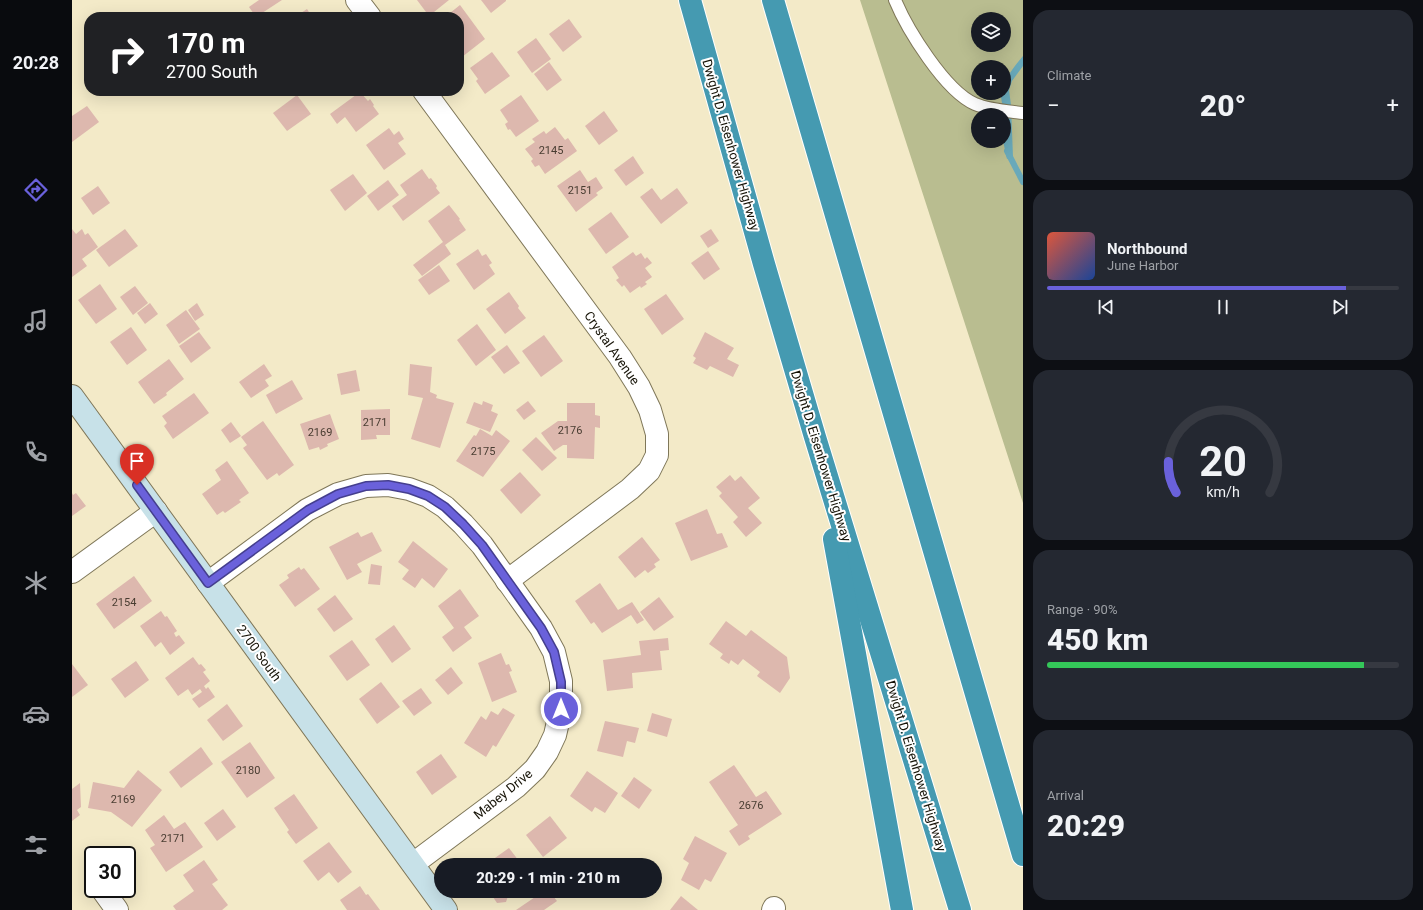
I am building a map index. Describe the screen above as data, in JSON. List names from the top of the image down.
{
  "streets": {
    "highway": ["Dwight D. Eisenhower Highway"],
    "street": ["Crystal Avenue", "2700 South", "Mabey Drive"]
  },
  "crossings": [
    ["Crystal Avenue", "Mabey Drive"],
    ["2700 South", "Mabey Drive"]
  ],
  "house_numbers": [
    "2145",
    "2151",
    "2171",
    "2176",
    "2169",
    "2175",
    "2154",
    "2180",
    "2169",
    "2676",
    "2171"
  ],
  "page": {
    "tabs": "20:28",
    "tile": [
      "Climate",
      ["Range · 90%", "450 km"],
      ["Arrival", "20:29"]
    ],
    "map_buttons": ["+", "−"],
    "turn": ["170 m", "2700 South"],
    "heat": ["−", "20°", "+"],
    "song": ["Northbound", "June Harbor"],
    "limit": "30",
    "trip": "20:29 · 1 min · 210 m",
    "gauge": ["20", "km/h"]
  }
}
